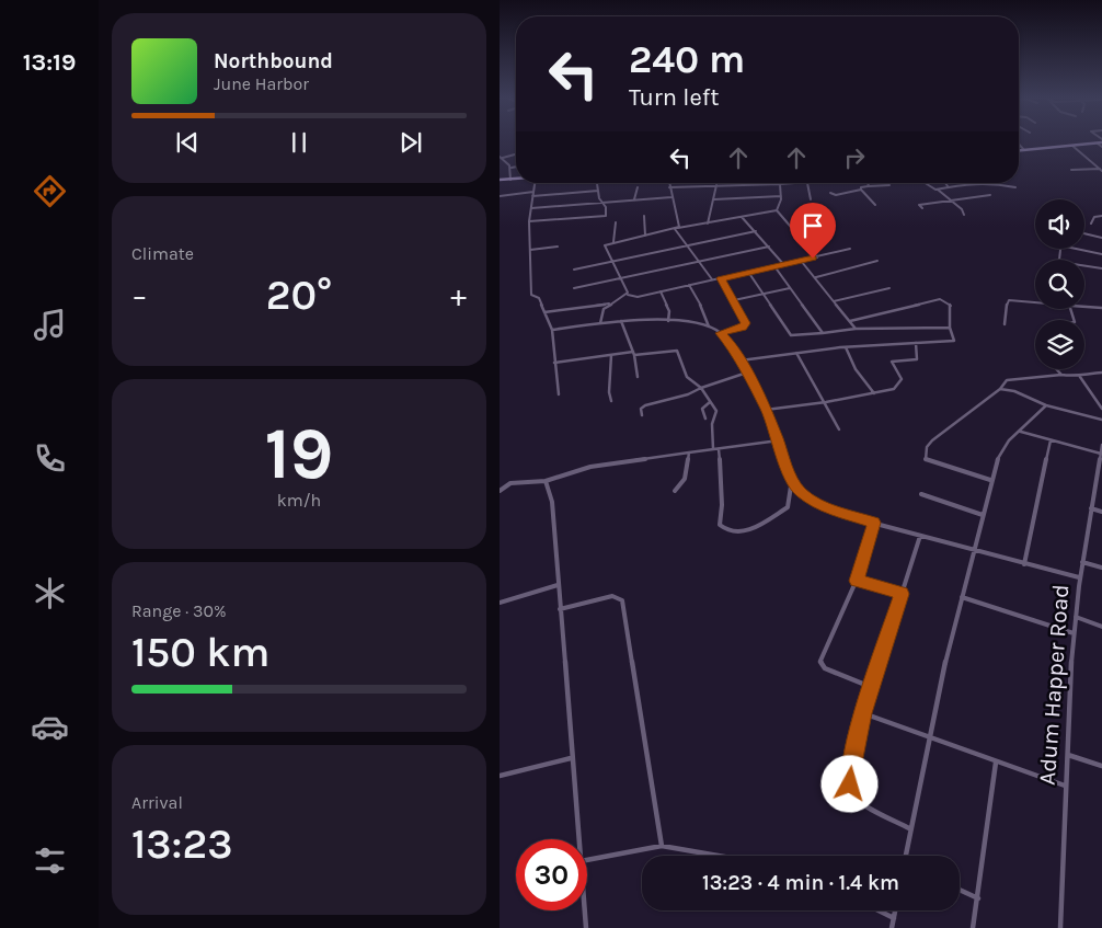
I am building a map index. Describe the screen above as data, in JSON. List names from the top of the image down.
{
  "streets": {
    "street": ["Adum Happer Road"]
  },
  "page": {
    "tabs": "13:19",
    "turn": ["240 m", "Turn left"],
    "song": ["Northbound", "June Harbor"],
    "tile": [
      "Climate",
      ["19", "km/h"],
      ["Range · 30%", "150 km"],
      ["Arrival", "13:23"]
    ],
    "heat": ["−", "20°", "+"],
    "limit": "30",
    "trip": "13:23 · 4 min · 1.4 km"
  }
}
